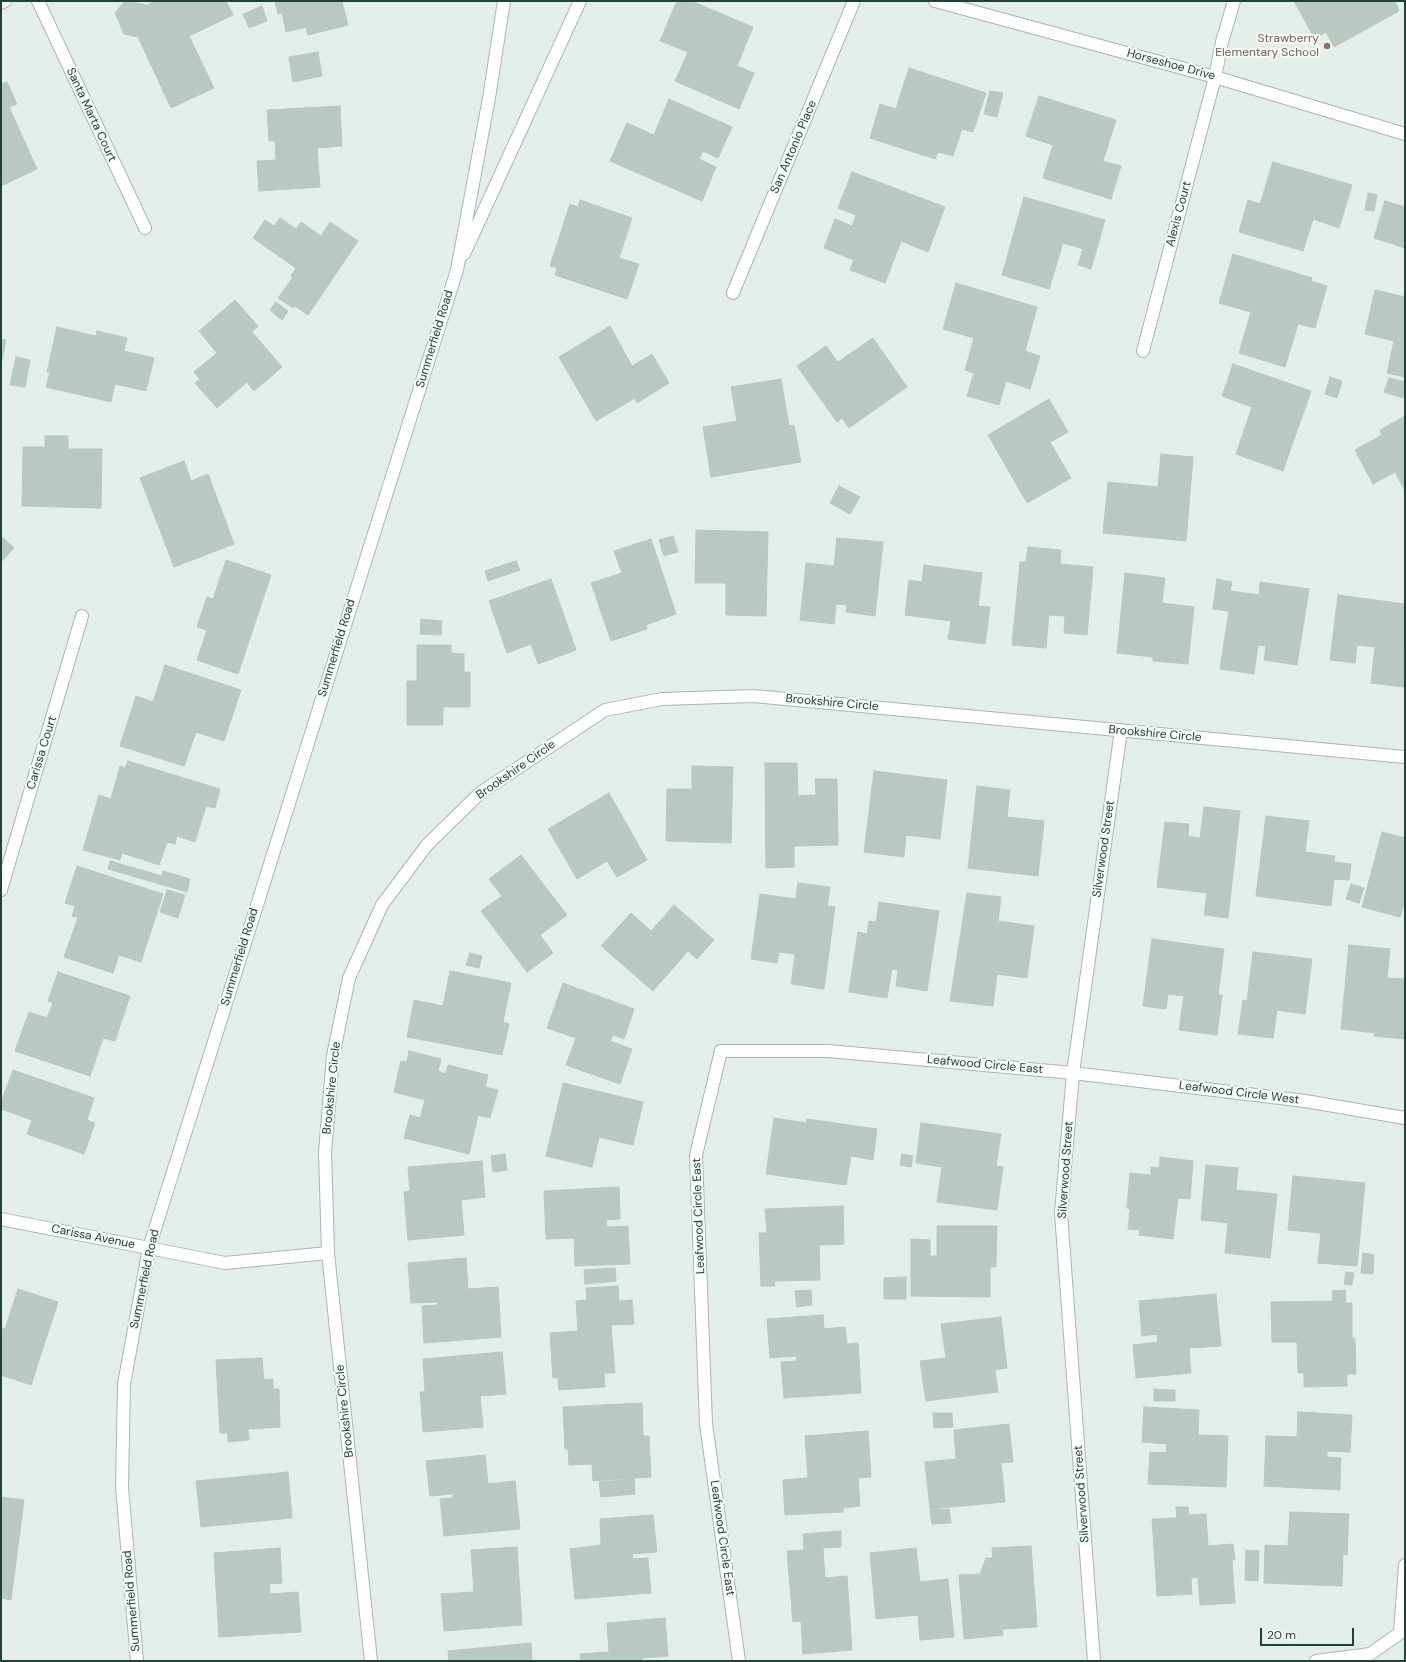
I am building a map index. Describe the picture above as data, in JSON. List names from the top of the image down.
{
  "streets": {
    "street": [
      "Horseshoe Drive",
      "Santa Marta Court",
      "San Antonio Place",
      "Alexis Court",
      "Summerfield Road",
      "Brookshire Circle",
      "Carissa Court",
      "Silverwood Street",
      "Leafwood Circle East",
      "Leafwood Circle West",
      "Carissa Avenue"
    ]
  },
  "crossings": [
    ["Horseshoe Drive", "Alexis Court"],
    ["Summerfield Road", "Carissa Avenue"],
    ["Brookshire Circle", "Silverwood Street"],
    ["Brookshire Circle", "Carissa Avenue"],
    ["Silverwood Street", "Leafwood Circle East"],
    ["Silverwood Street", "Leafwood Circle West"],
    ["Leafwood Circle East", "Leafwood Circle West"]
  ],
  "places": ["Strawberry Elementary School"],
  "scale_bar": "20 m"
}
